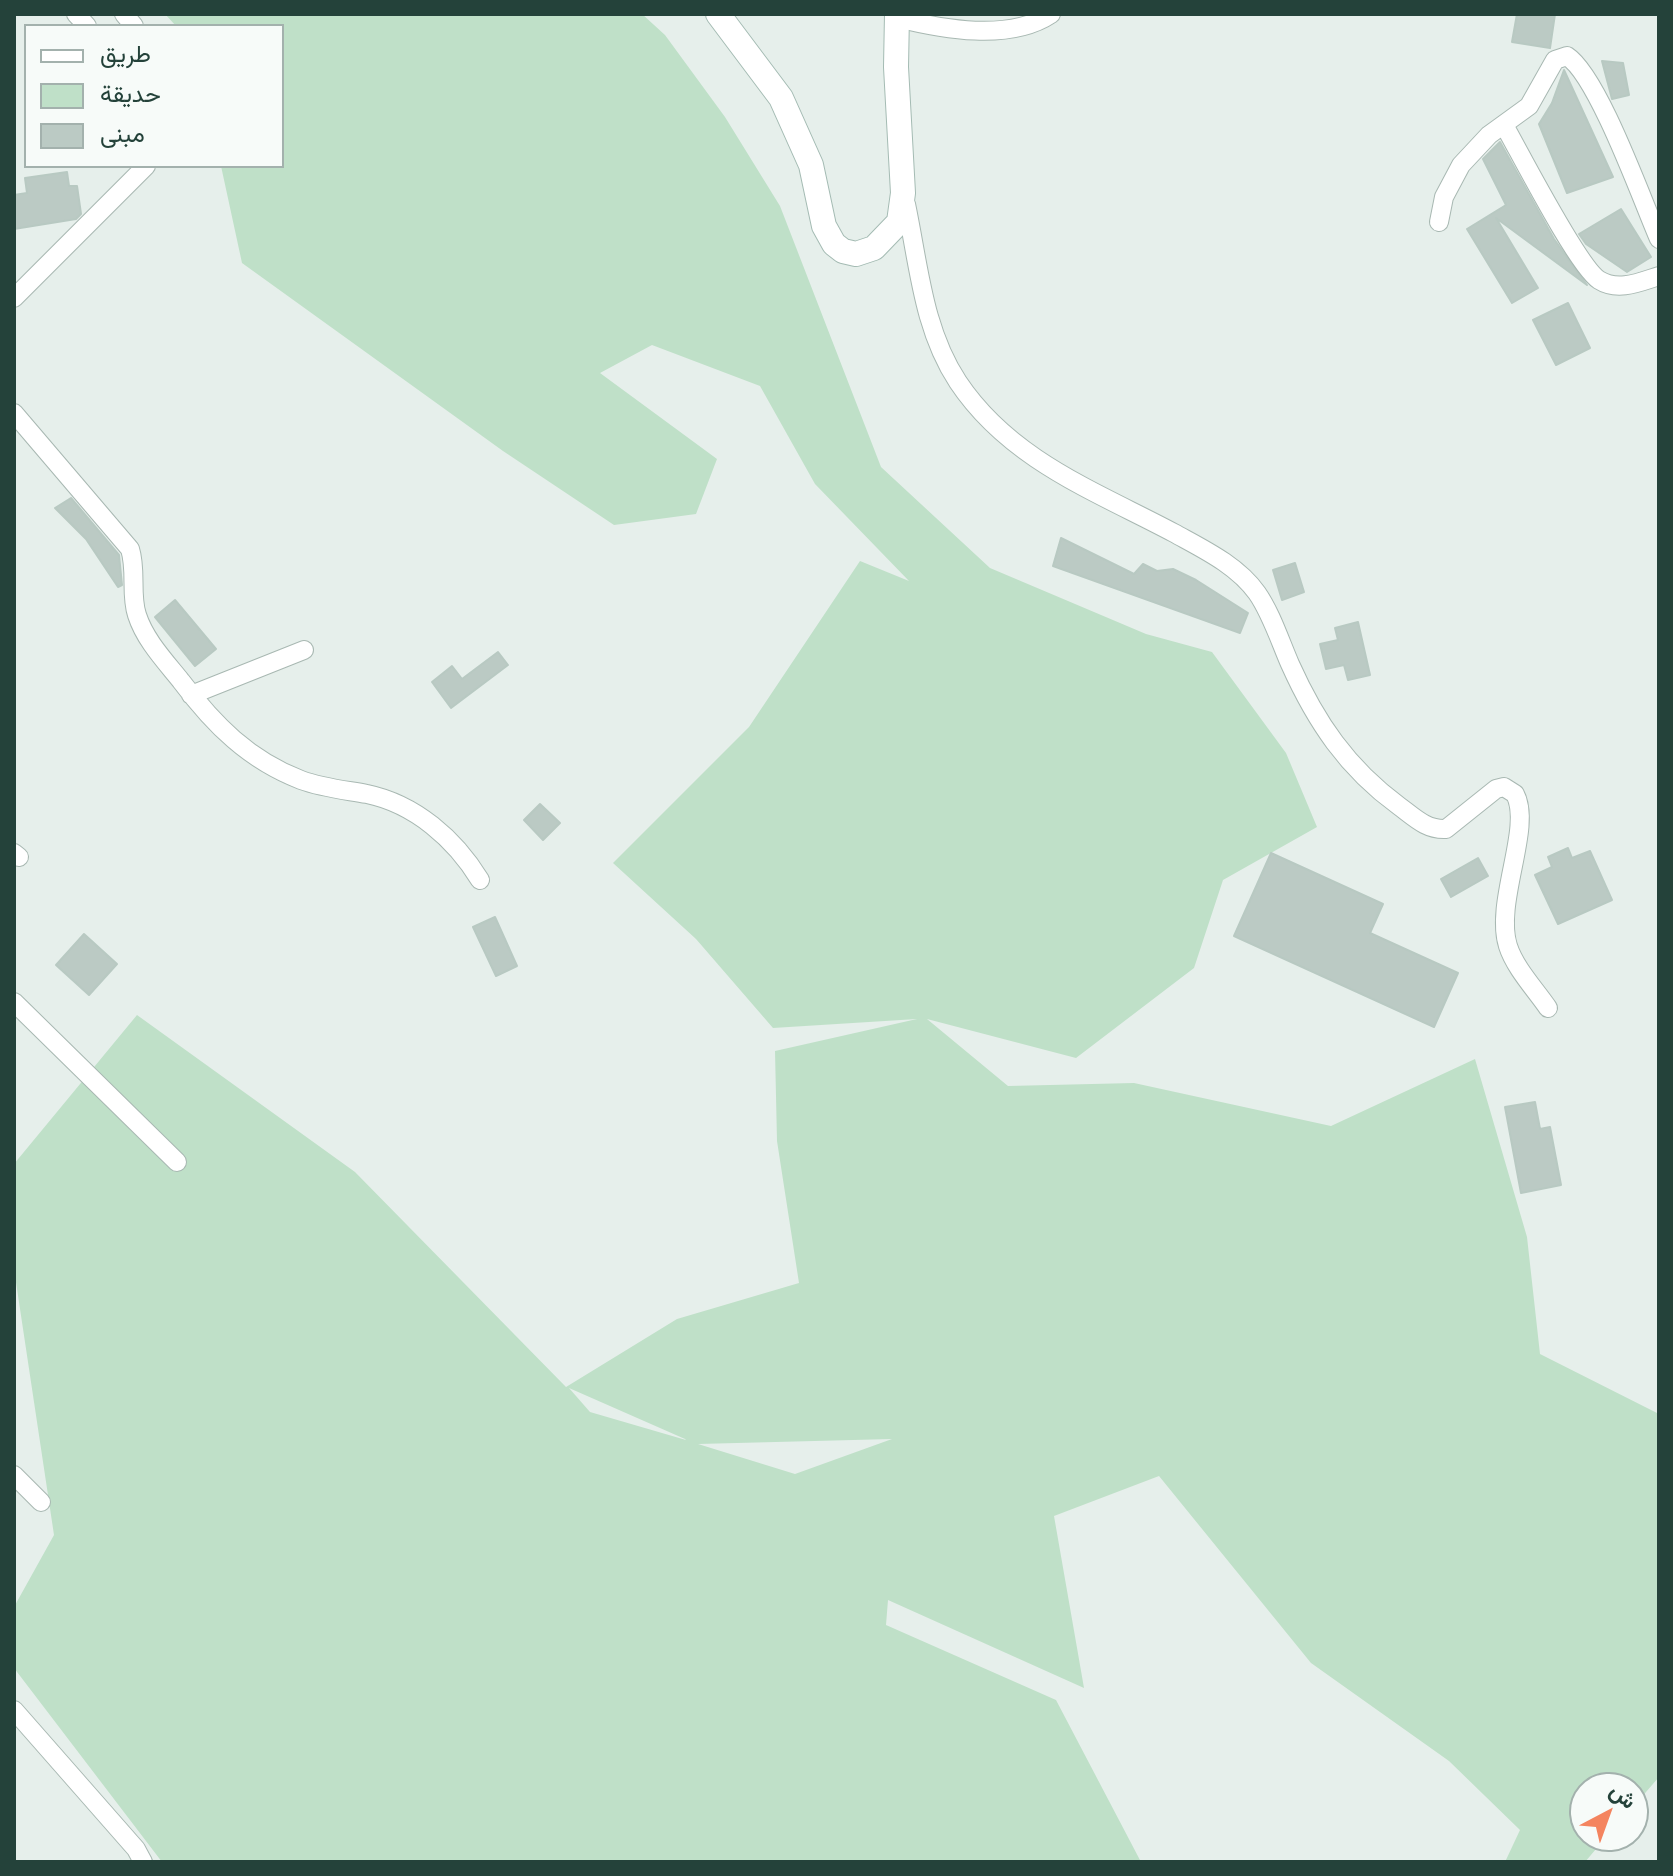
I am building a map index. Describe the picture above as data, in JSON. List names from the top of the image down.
{
  "legend": ["طريق", "حديقة", "مبنى"],
  "north": "top right"
}
